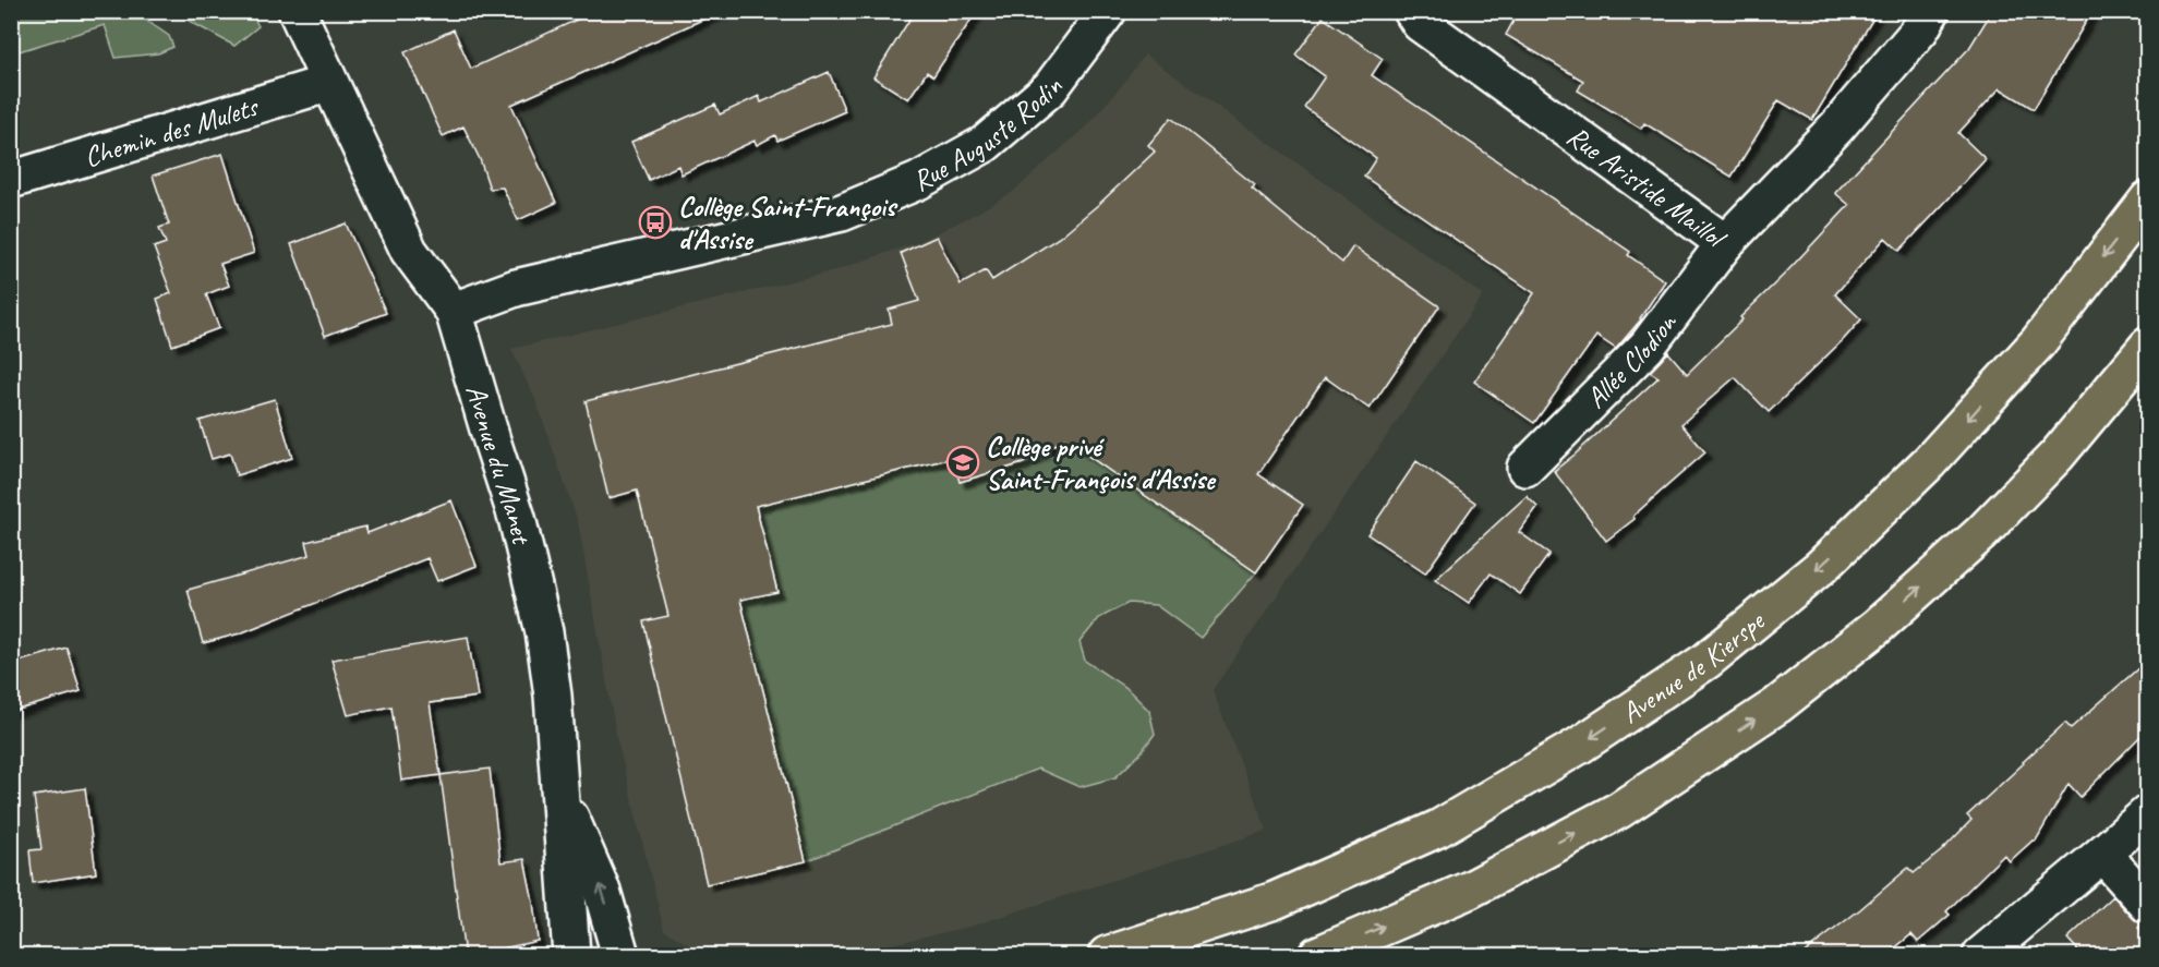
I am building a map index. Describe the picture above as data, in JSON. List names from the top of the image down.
{
  "streets": {
    "main road": ["Avenue de Kierspe"],
    "street": [
      "Rue Auguste Rodin",
      "Chemin des Mulets",
      "Rue Aristide Maillol",
      "Allée Clodion",
      "Avenue du Manet"
    ]
  },
  "crossings": [
    ["Rue Auguste Rodin", "Avenue du Manet"],
    ["Chemin des Mulets", "Avenue du Manet"],
    ["Rue Aristide Maillol", "Allée Clodion"]
  ],
  "places": {
    "bus stop": ["Collège Saint-François d'Assise"],
    "school or university": ["Collège privé Saint-François d'Assise"]
  }
}
